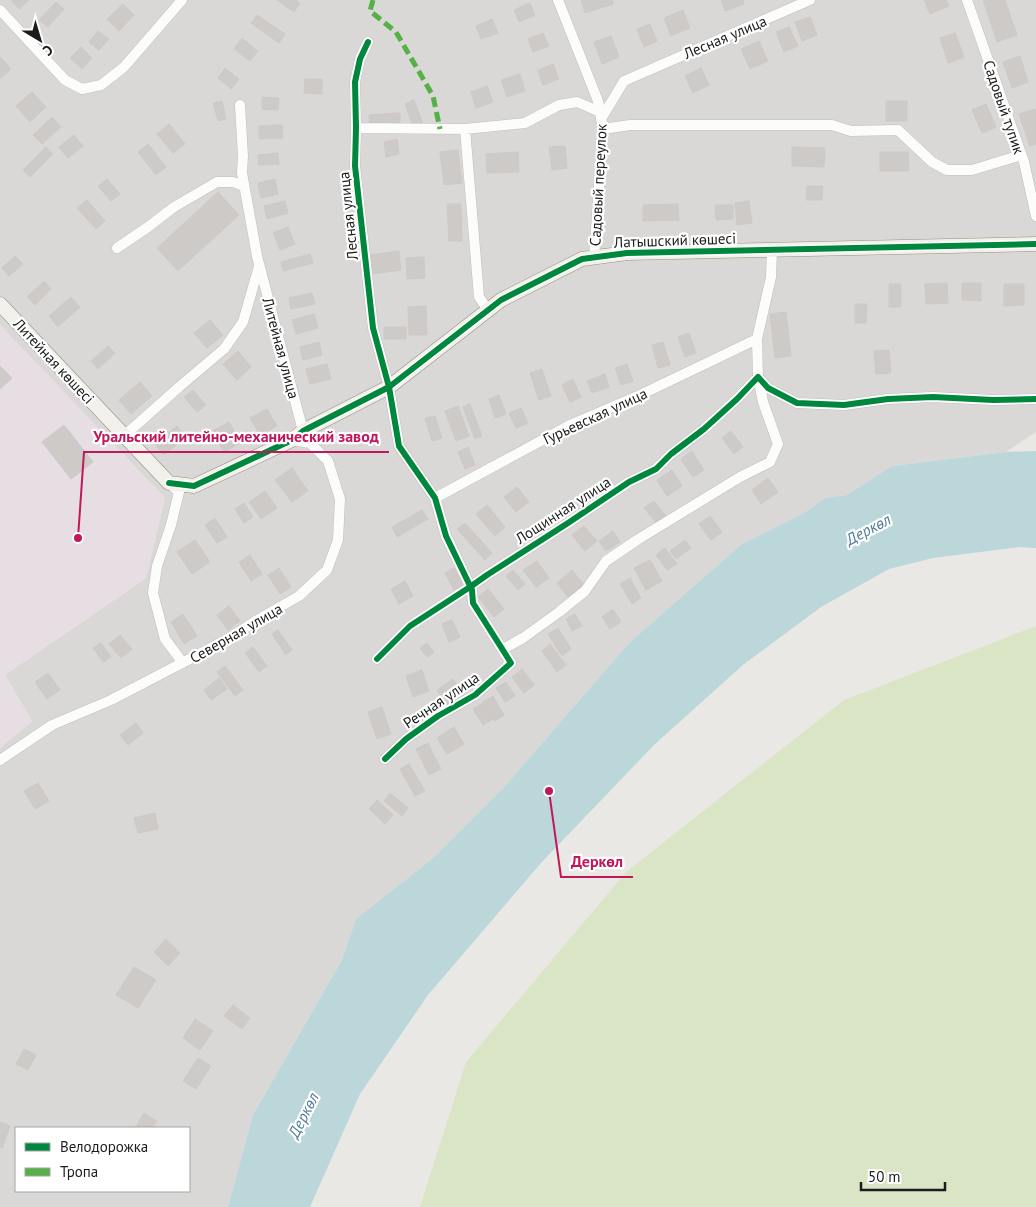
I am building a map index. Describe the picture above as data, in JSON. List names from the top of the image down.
{
  "streets": {
    "street": [
      "Лесная улица",
      "Садовый тупик",
      "Садовый переулок",
      "Латышский көшесі",
      "Литейная улица",
      "Литейная көшесі",
      "Гурьевская улица",
      "Лощинная улица",
      "Северная улица",
      "Речная улица"
    ]
  },
  "crossings": [
    ["Лесная улица", "Садовый переулок"],
    ["Лесная улица", "Латышский көшесі"],
    ["Лесная улица", "Гурьевская улица"],
    ["Лесная улица", "Лощинная улица"],
    ["Лесная улица", "Речная улица"],
    ["Садовый переулок", "Латышский көшесі"],
    ["Латышский көшесі", "Литейная улица"],
    ["Латышский көшесі", "Литейная көшесі"],
    ["Латышский көшесі", "Северная улица"],
    ["Литейная улица", "Литейная көшесі"],
    ["Литейная улица", "Северная улица"]
  ],
  "water": ["Деркөл"],
  "places": ["Уральский литейно-механический завод", "Деркөл"],
  "legend": ["Велодорожка", "Тропа"],
  "scale_bar": "50 m",
  "north": "bottom right"
}
